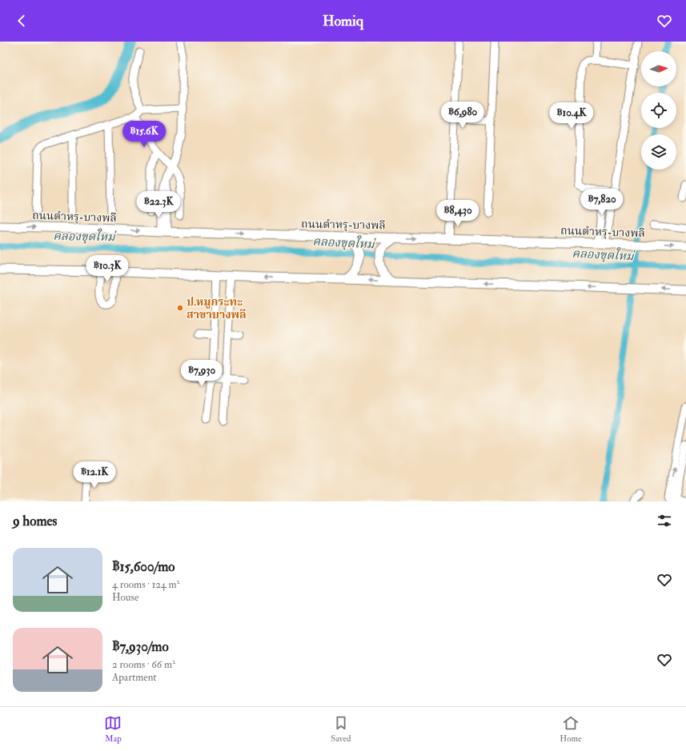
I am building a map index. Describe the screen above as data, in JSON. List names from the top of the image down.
{
  "streets": {
    "main road": ["ถนนตำหรุ-บางพลี"]
  },
  "water": ["คลองขุดใหม่"],
  "places": ["ป.หมูกระทะ สาขาบางพลี"],
  "north": "right",
  "page": {
    "header": "Homiq",
    "price": [
      "฿6,980",
      "฿10.4K",
      "฿15.6K",
      "฿7,820",
      "฿22.3K",
      "฿8,430",
      "฿10.3K",
      "฿7,930",
      "฿12.1K"
    ],
    "heading": "9 homes",
    "list": [
      {
        "name": "฿15,600/mo",
        "note": "4 rooms · 124 m² · House"
      },
      {
        "name": "฿7,930/mo",
        "note": "2 rooms · 66 m² · Apartment"
      }
    ],
    "tabs": ["Map", "Saved", "Home"]
  }
}
